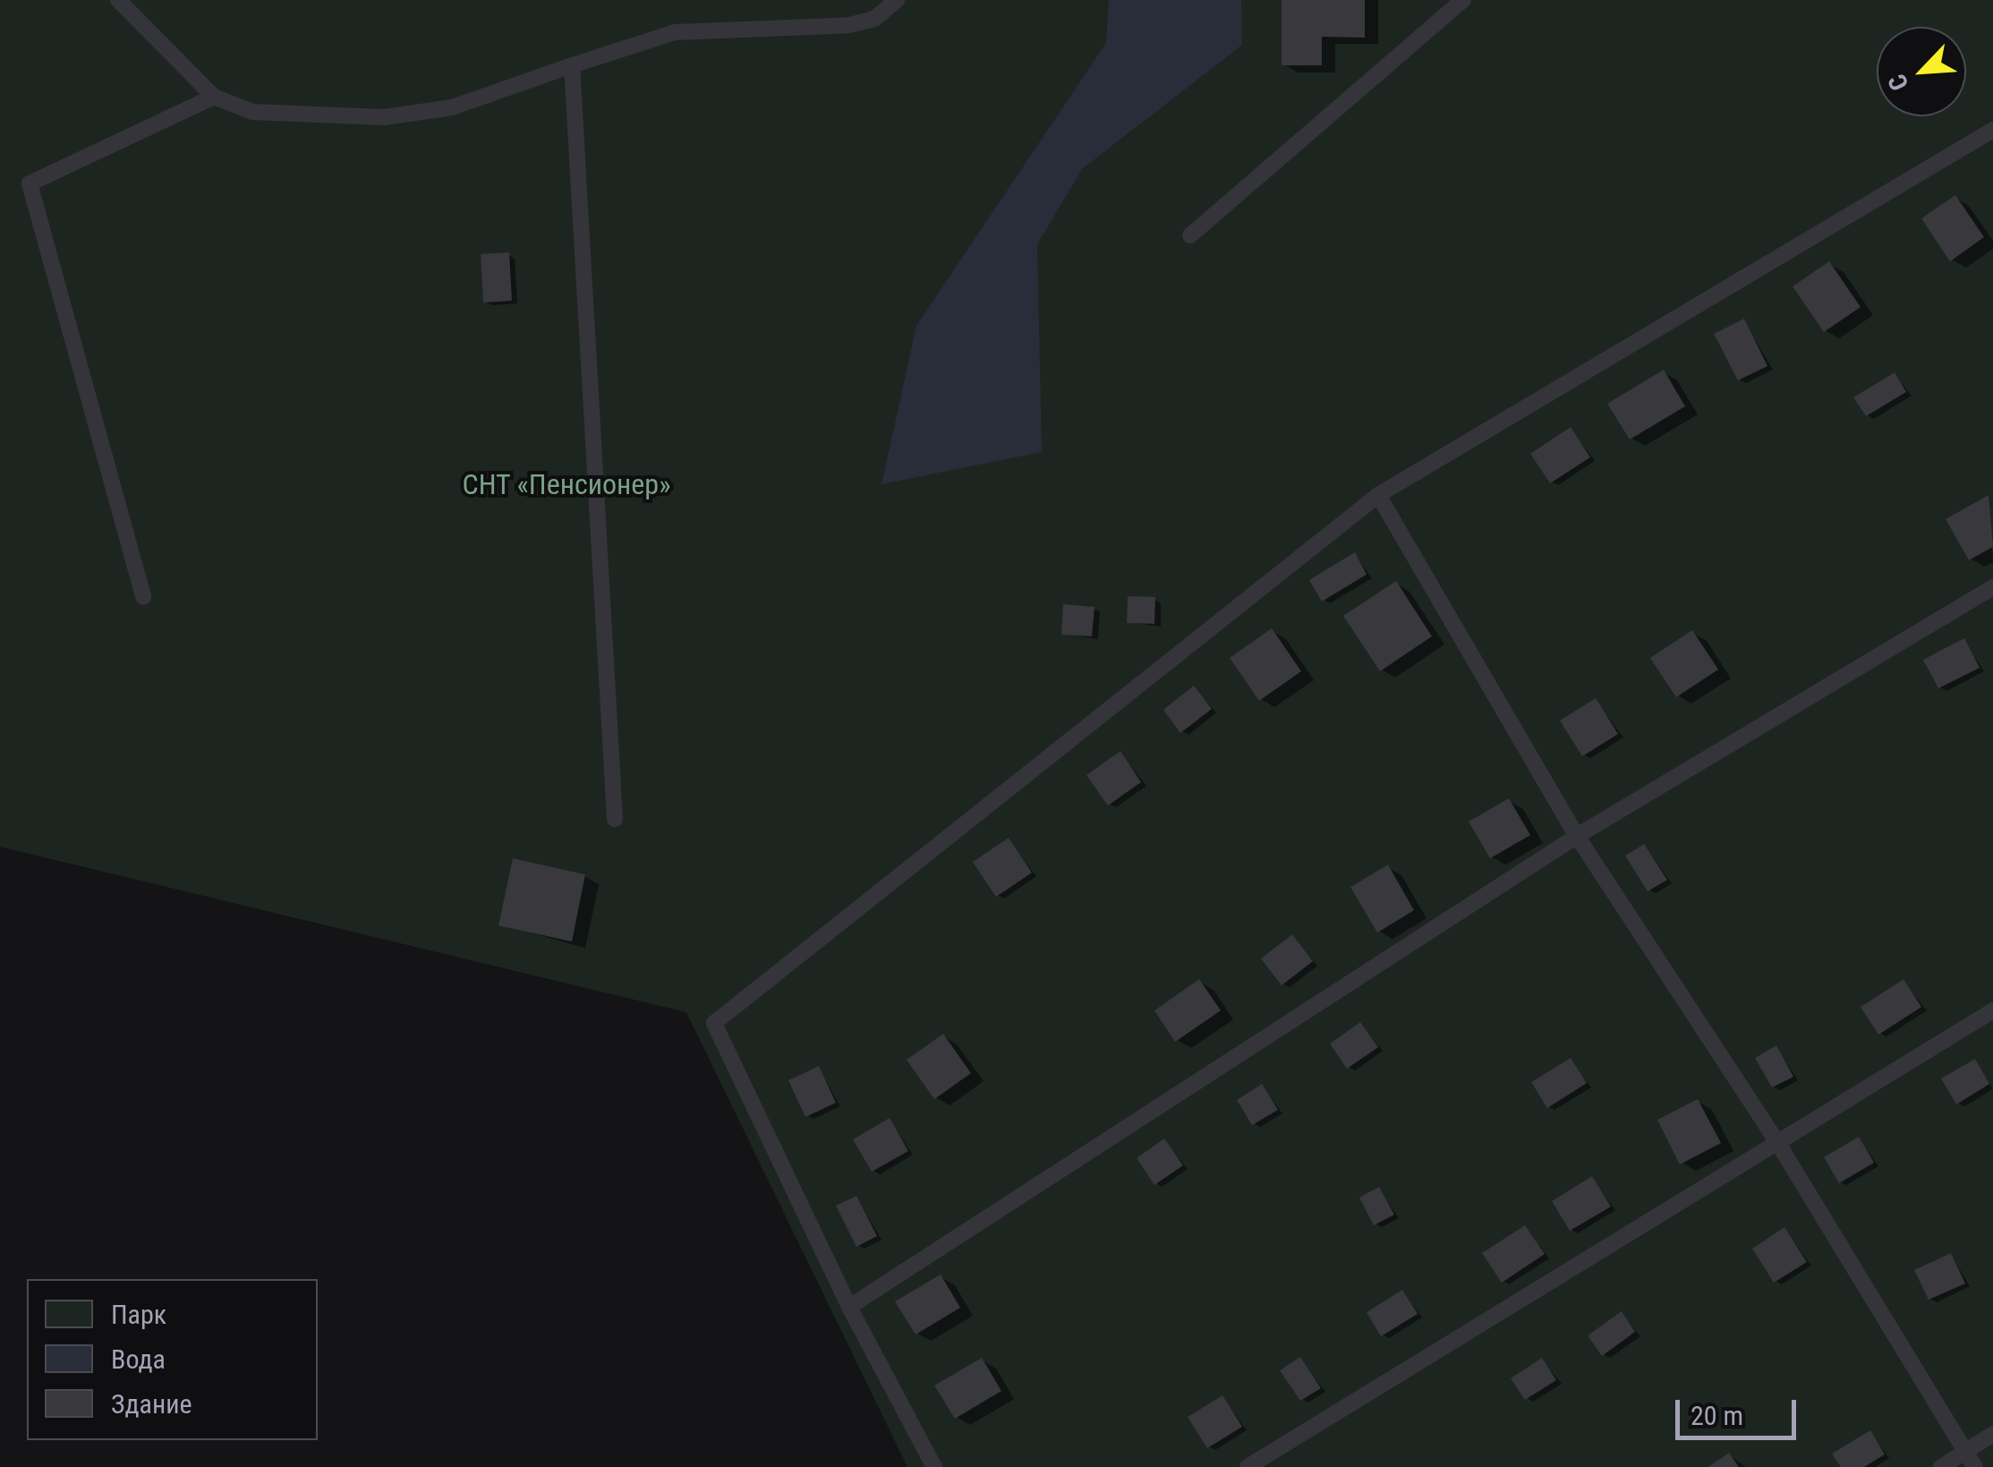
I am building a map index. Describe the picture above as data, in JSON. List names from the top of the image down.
{
  "parks": ["СНТ «Пенсионер»"],
  "legend": ["Парк", "Вода", "Здание"],
  "scale_bar": "20 m",
  "north": "bottom left"
}
